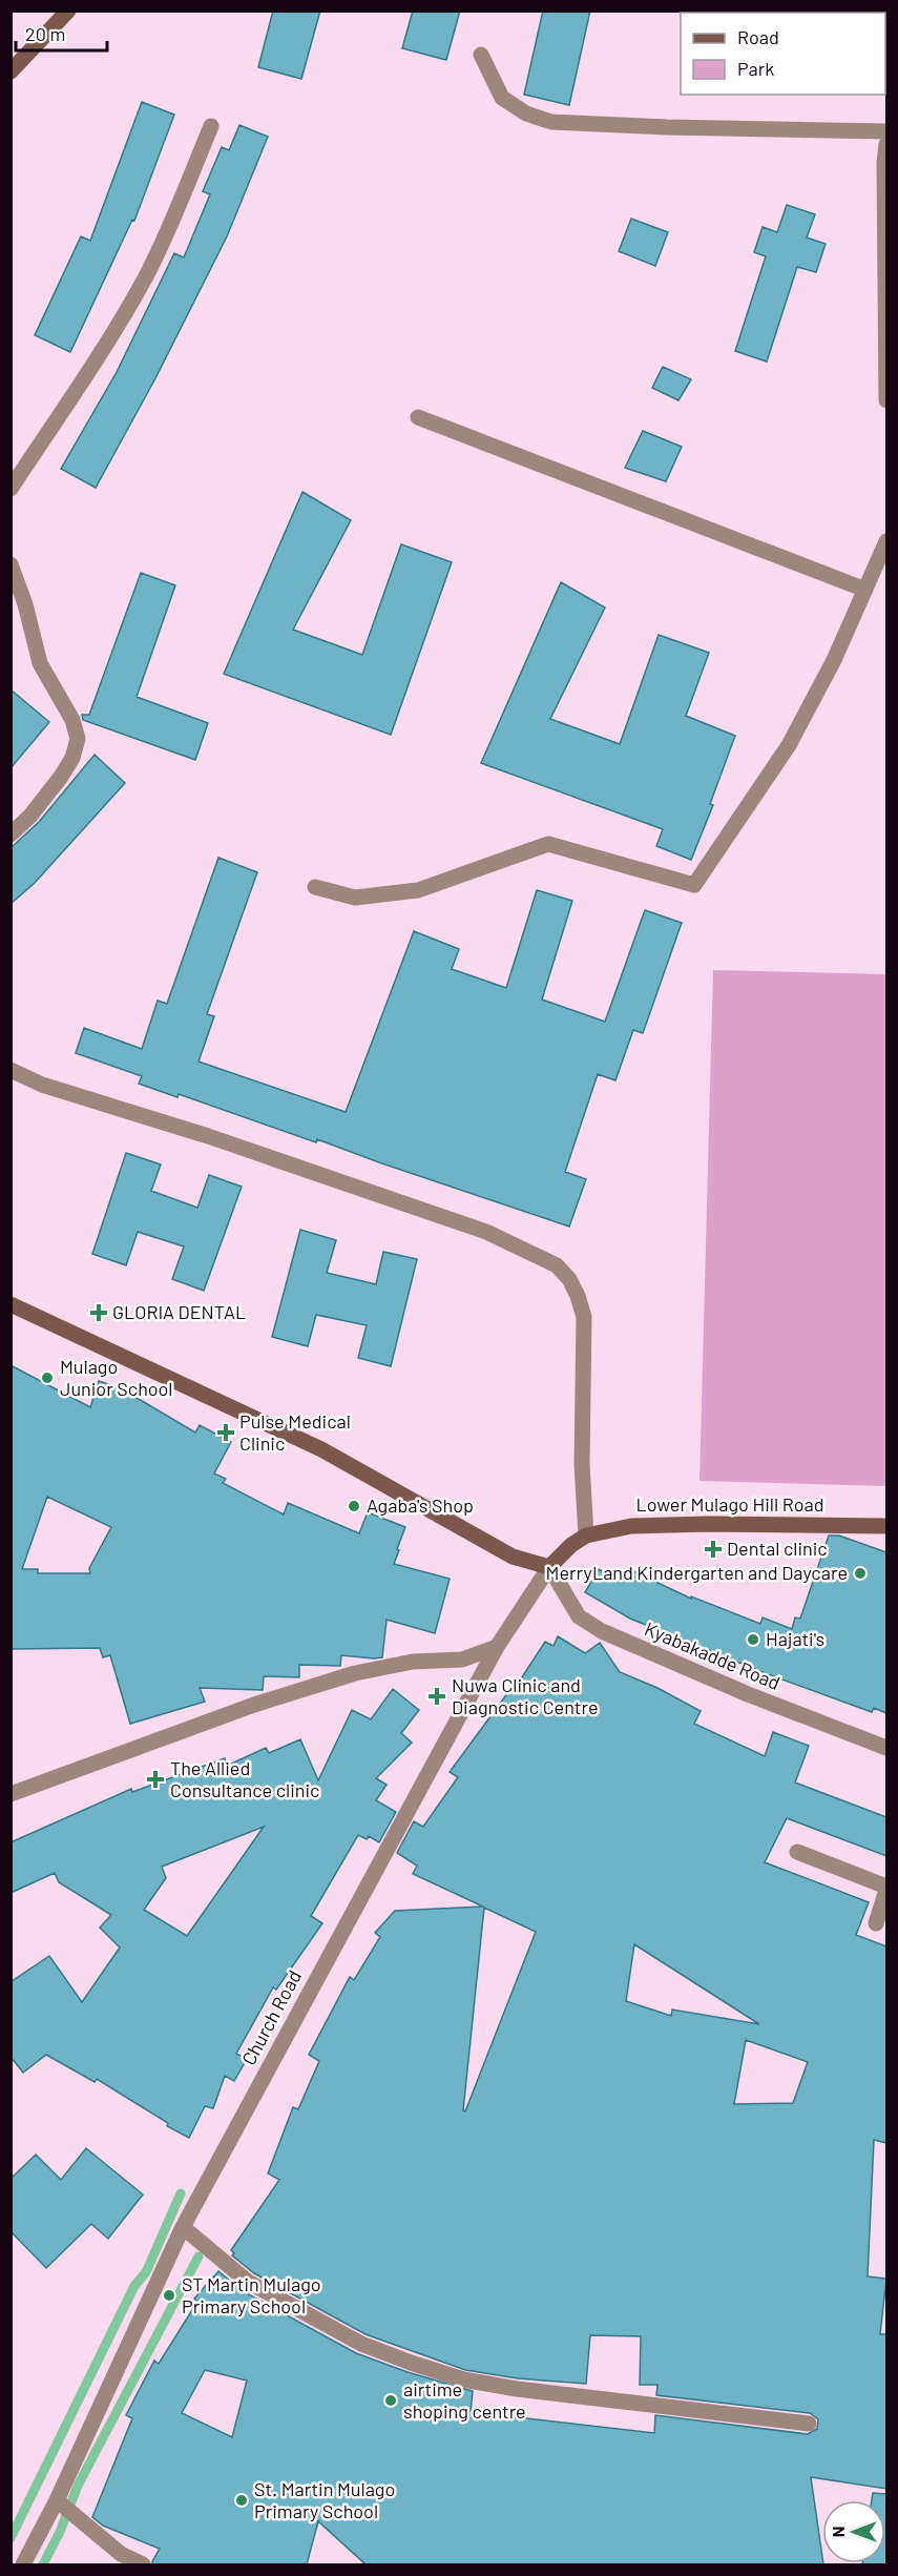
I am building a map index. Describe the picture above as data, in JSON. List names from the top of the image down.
{
  "streets": {
    "street": ["Lower Mulago Hill Road", "Kyabakadde Road", "Church Road"]
  },
  "crossings": [
    ["Lower Mulago Hill Road", "Kyabakadde Road"],
    ["Lower Mulago Hill Road", "Church Road"],
    ["Kyabakadde Road", "Church Road"]
  ],
  "places": {
    "health": [
      "GLORIA DENTAL",
      "Pulse Medical Clinic",
      "Dental clinic",
      "Nuwa Clinic and Diagnostic Centre",
      "The Allied Consultance clinic"
    ],
    "other": [
      "Mulago Junior School",
      "Agaba's Shop",
      "MerryLand Kindergarten and Daycare",
      "Hajati's",
      "ST Martin Mulago Primary School",
      "airtime shoping centre",
      "St. Martin Mulago Primary School"
    ]
  },
  "legend": ["Road", "Park"],
  "scale_bar": "20 m",
  "north": "left"
}
